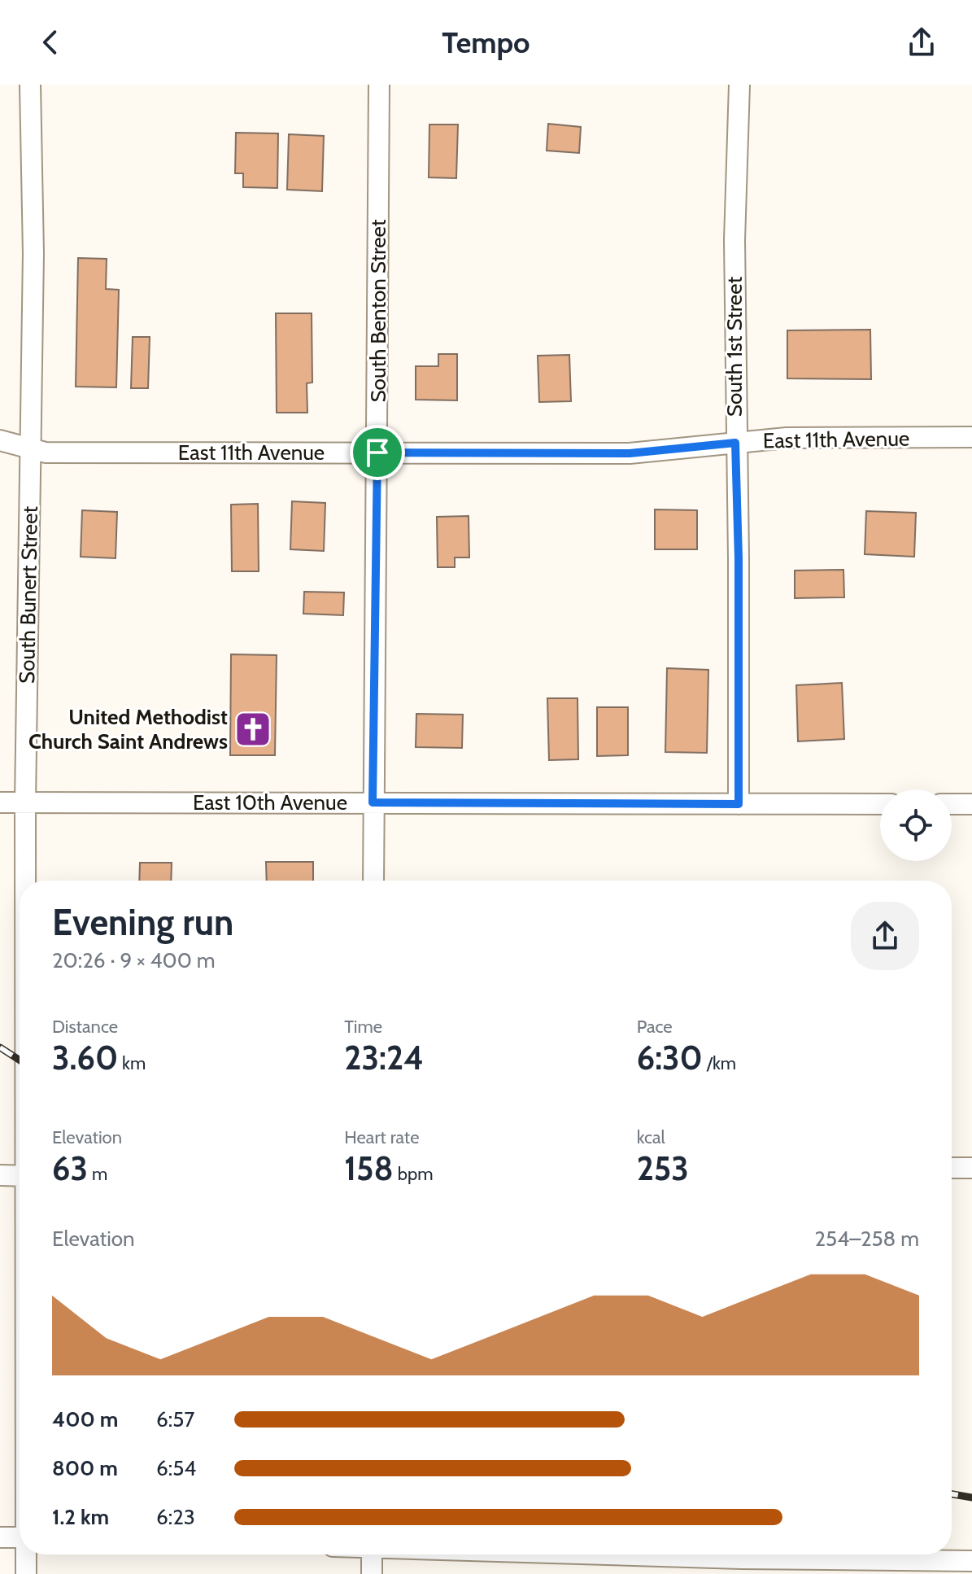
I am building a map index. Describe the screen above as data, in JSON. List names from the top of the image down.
{
  "streets": {
    "street": [
      "South Benton Street",
      "South 1st Street",
      "East 11th Avenue",
      "South Bunert Street",
      "East 10th Avenue"
    ]
  },
  "crossings": [
    ["South Benton Street", "East 11th Avenue"],
    ["South Benton Street", "East 10th Avenue"],
    ["South 1st Street", "East 11th Avenue"],
    ["South 1st Street", "East 10th Avenue"],
    ["East 11th Avenue", "South Bunert Street"],
    ["South Bunert Street", "East 10th Avenue"]
  ],
  "places": {
    "church": ["United Methodist Church Saint Andrews"]
  },
  "page": {
    "header": "Tempo",
    "heading": ["Evening run", "20:26 · 9 × 400 m"],
    "stats": [
      ["Distance", "3.60 km"],
      ["Time", "23:24"],
      ["Pace", "6:30 /km"],
      ["Elevation", "63 m"],
      ["Heart rate", "158 bpm"],
      ["kcal", "253"]
    ],
    "chart": ["Elevation", "254–258 m"],
    "list": [
      {
        "name": "400 m",
        "note": "6:57"
      },
      {
        "name": "800 m",
        "note": "6:54"
      },
      {
        "name": "1.2 km",
        "note": "6:23"
      }
    ]
  }
}
